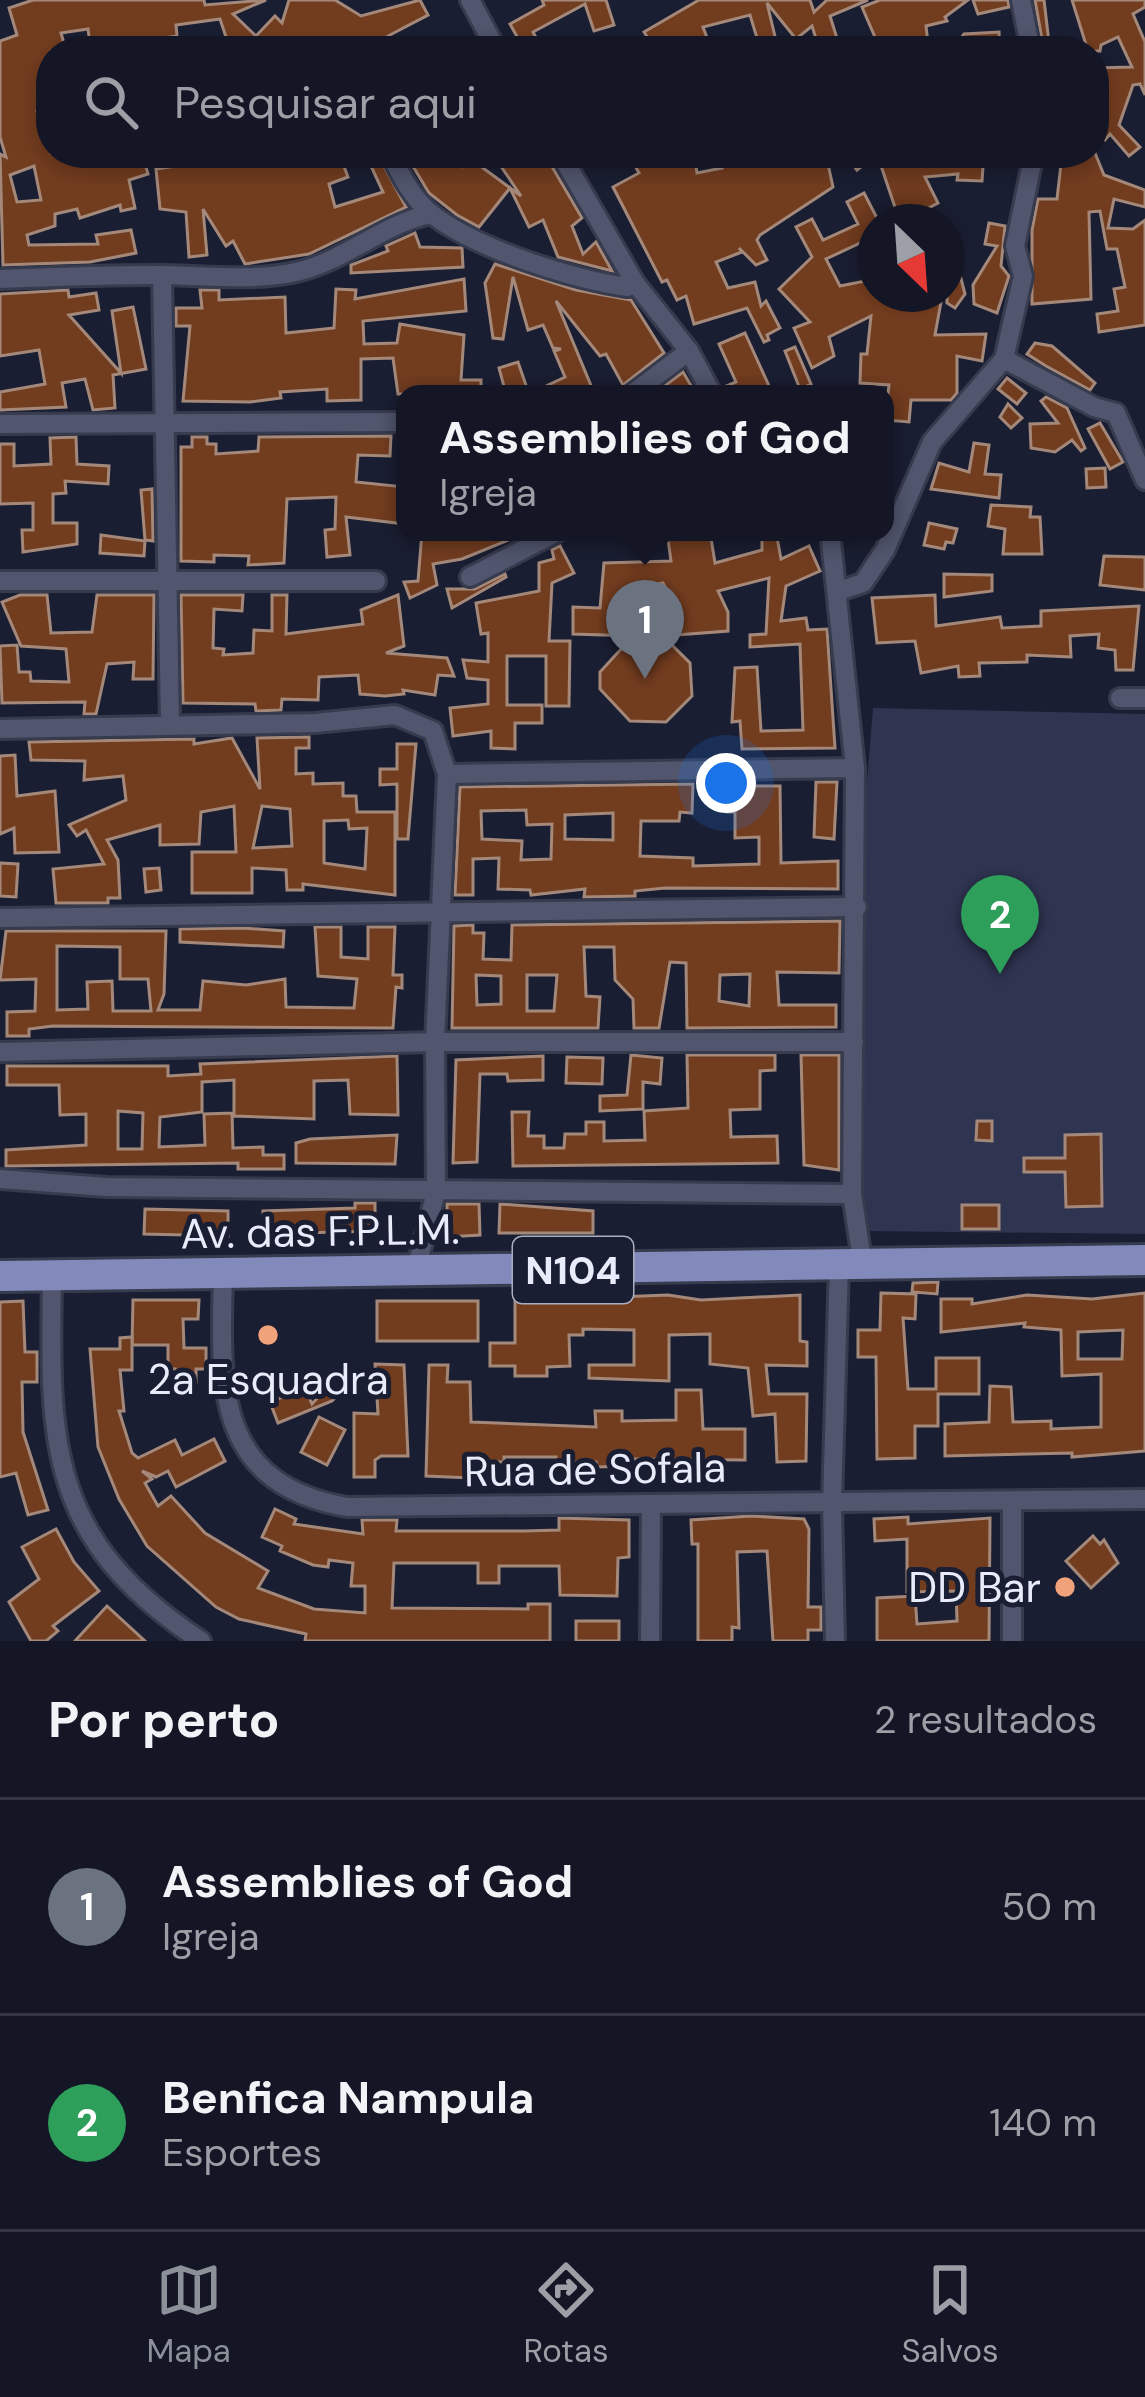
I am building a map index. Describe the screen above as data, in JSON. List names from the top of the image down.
{
  "streets": {
    "main road": ["Av. das F.P.L.M.", "N104"],
    "street": ["Rua de Sofala"]
  },
  "crossings": [
    ["Av. das F.P.L.M.", "Rua de Sofala"]
  ],
  "places": ["2a Esquadra", "DD Bar"],
  "north": "bottom right",
  "page": {
    "search": "Pesquisar aqui",
    "popup": ["Assemblies of God", "Igreja"],
    "pins": ["1", "2"],
    "heading": ["Por perto", "2 resultados"],
    "list": [
      {
        "mark": "1",
        "name": "Assemblies of God",
        "note": "Igreja",
        "value": "50 m"
      },
      {
        "mark": "2",
        "name": "Benfica Nampula",
        "note": "Esportes",
        "value": "140 m"
      }
    ],
    "nav": ["Mapa", "Rotas", "Salvos"]
  }
}
